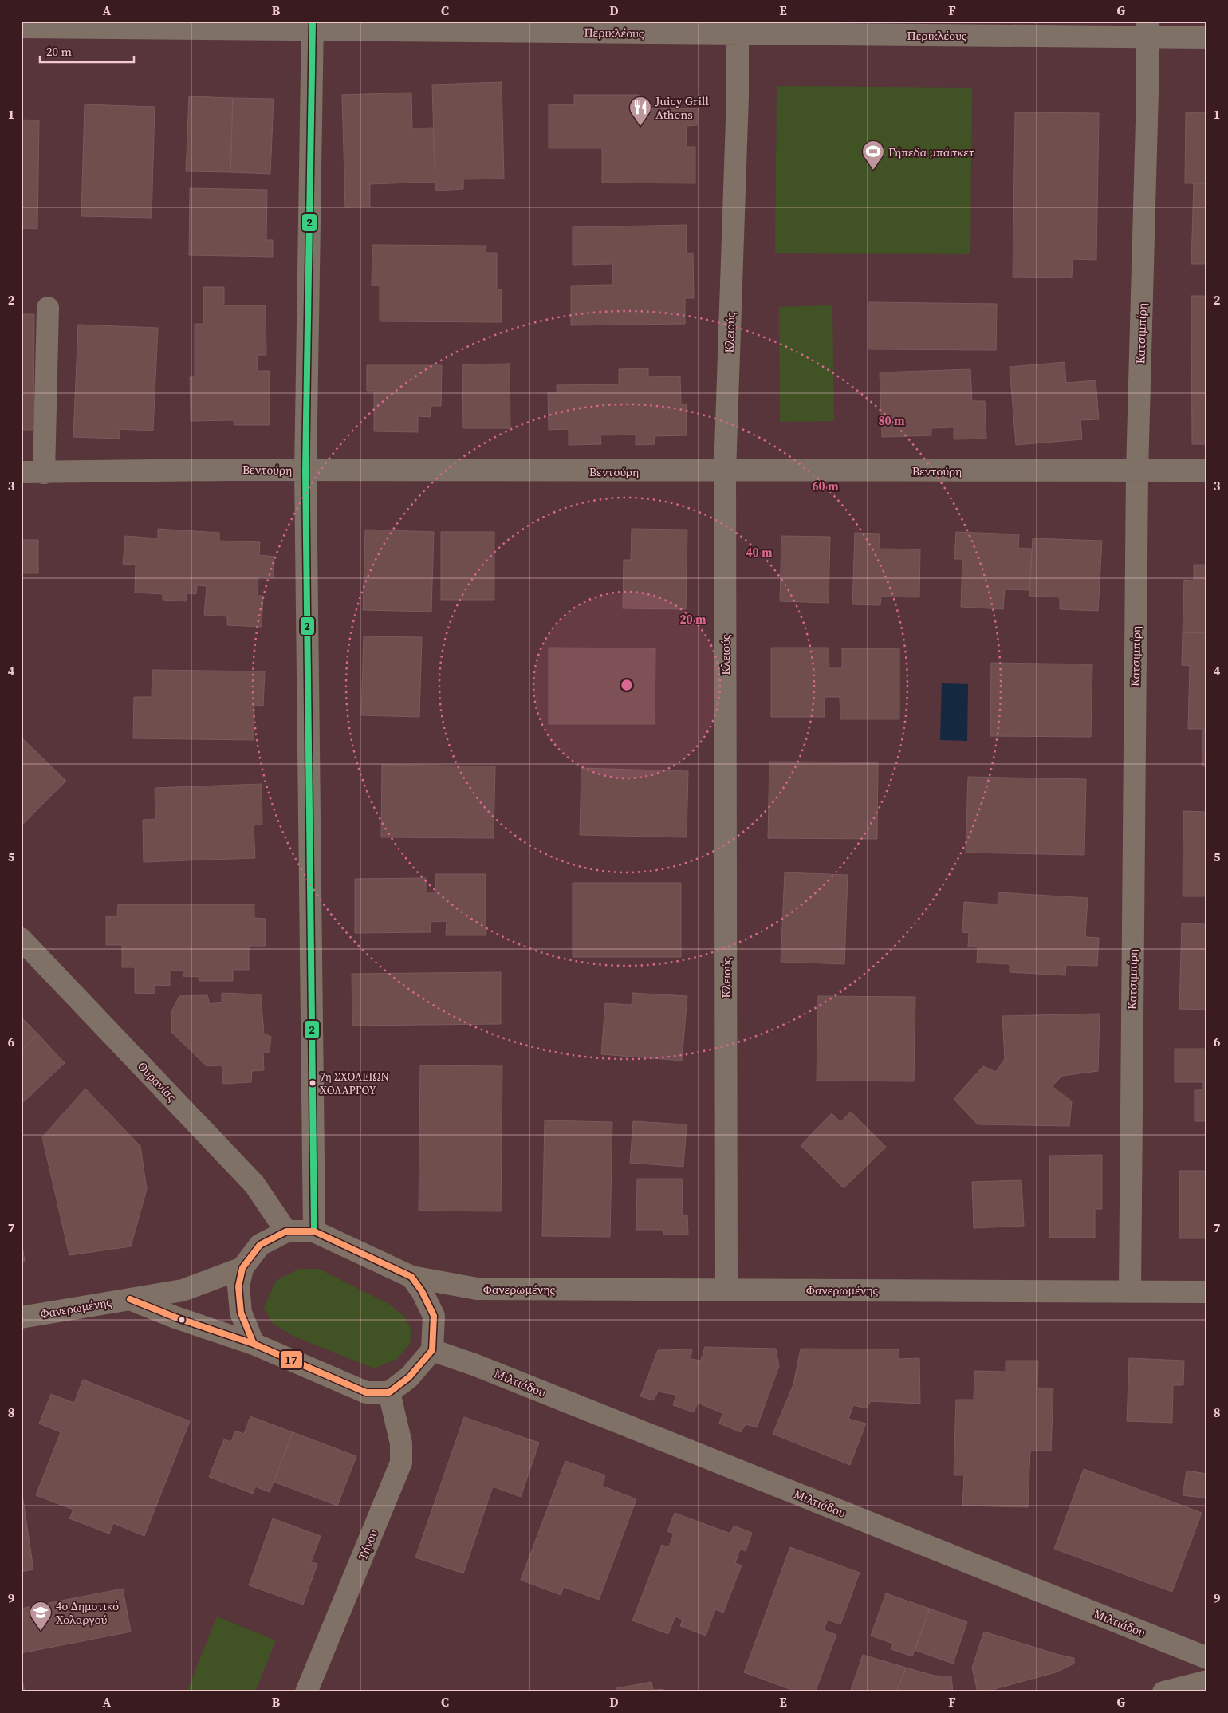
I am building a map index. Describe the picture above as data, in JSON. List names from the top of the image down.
{
  "streets": {
    "street": [
      "Περικλέους",
      "Κλειούς",
      "Κατσιμπίρη",
      "Βεντούρη",
      "Ουρανίας",
      "Φανερωμένης",
      "Μιλτιάδου",
      "Τήνου"
    ]
  },
  "crossings": [
    ["Περικλέους", "Κλειούς"],
    ["Περικλέους", "Κατσιμπίρη"],
    ["Κλειούς", "Βεντούρη"],
    ["Κλειούς", "Φανερωμένης"],
    ["Κατσιμπίρη", "Βεντούρη"],
    ["Κατσιμπίρη", "Φανερωμένης"]
  ],
  "places": {
    "restaurant": ["Juicy Grill Athens"],
    "sports": ["Γήπεδα μπάσκετ"],
    "other": ["7η ΣΧΟΛΕΙΩΝ ΧΟΛΑΡΓΟΥ"],
    "school or university": ["4ο Δημοτικό Χολαργού"]
  },
  "lines": ["transit line 2", "transit line 17"],
  "scale_bar": "20 m",
  "grid": {
    "columns": [
      "A",
      "B",
      "C",
      "D",
      "E",
      "F",
      "G"
    ],
    "rows": [
      "1",
      "2",
      "3",
      "4",
      "5",
      "6",
      "7",
      "8",
      "9"
    ]
  },
  "rings": [
    "80 m",
    "60 m",
    "40 m",
    "20 m"
  ]
}
